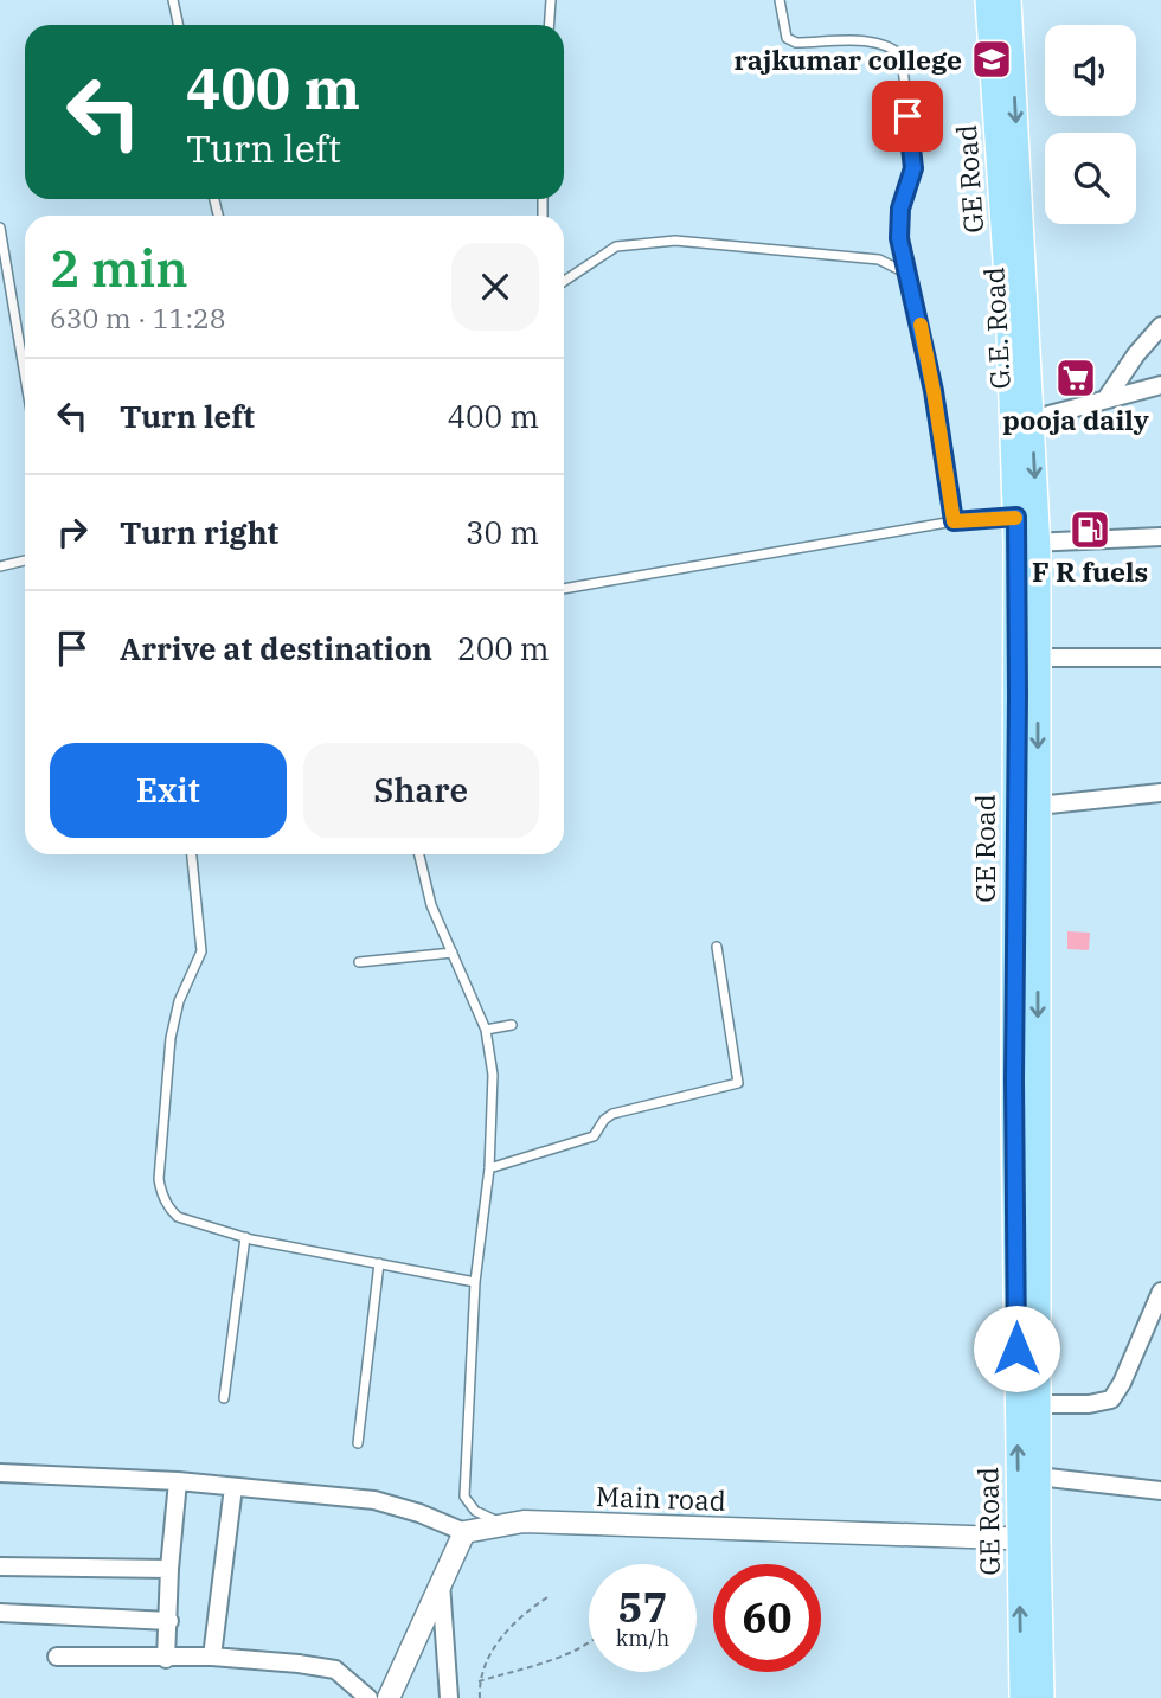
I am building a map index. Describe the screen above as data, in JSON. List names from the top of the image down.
{
  "streets": {
    "main road": ["GE Road", "G.E. Road"],
    "street": ["Main road"]
  },
  "crossings": [
    ["GE Road", "G.E. Road"],
    ["GE Road", "Main road"],
    ["G.E. Road", "Main road"]
  ],
  "one_way": ["GE Road", "G.E. Road"],
  "places": {
    "school or university": ["rajkumar college"],
    "supermarket": ["pooja daily"],
    "fuel station": ["F R fuels"]
  },
  "page": {
    "turn": ["400 m", "Turn left"],
    "heading": ["2 min", "630 m · 11:28"],
    "list": [
      {
        "name": "Turn left",
        "value": "400 m"
      },
      {
        "name": "Turn right",
        "value": "30 m"
      },
      {
        "name": "Arrive at destination",
        "value": "200 m"
      }
    ],
    "buttons": ["Exit", "Share"],
    "speed": "57 km/h",
    "limit": "60"
  }
}
